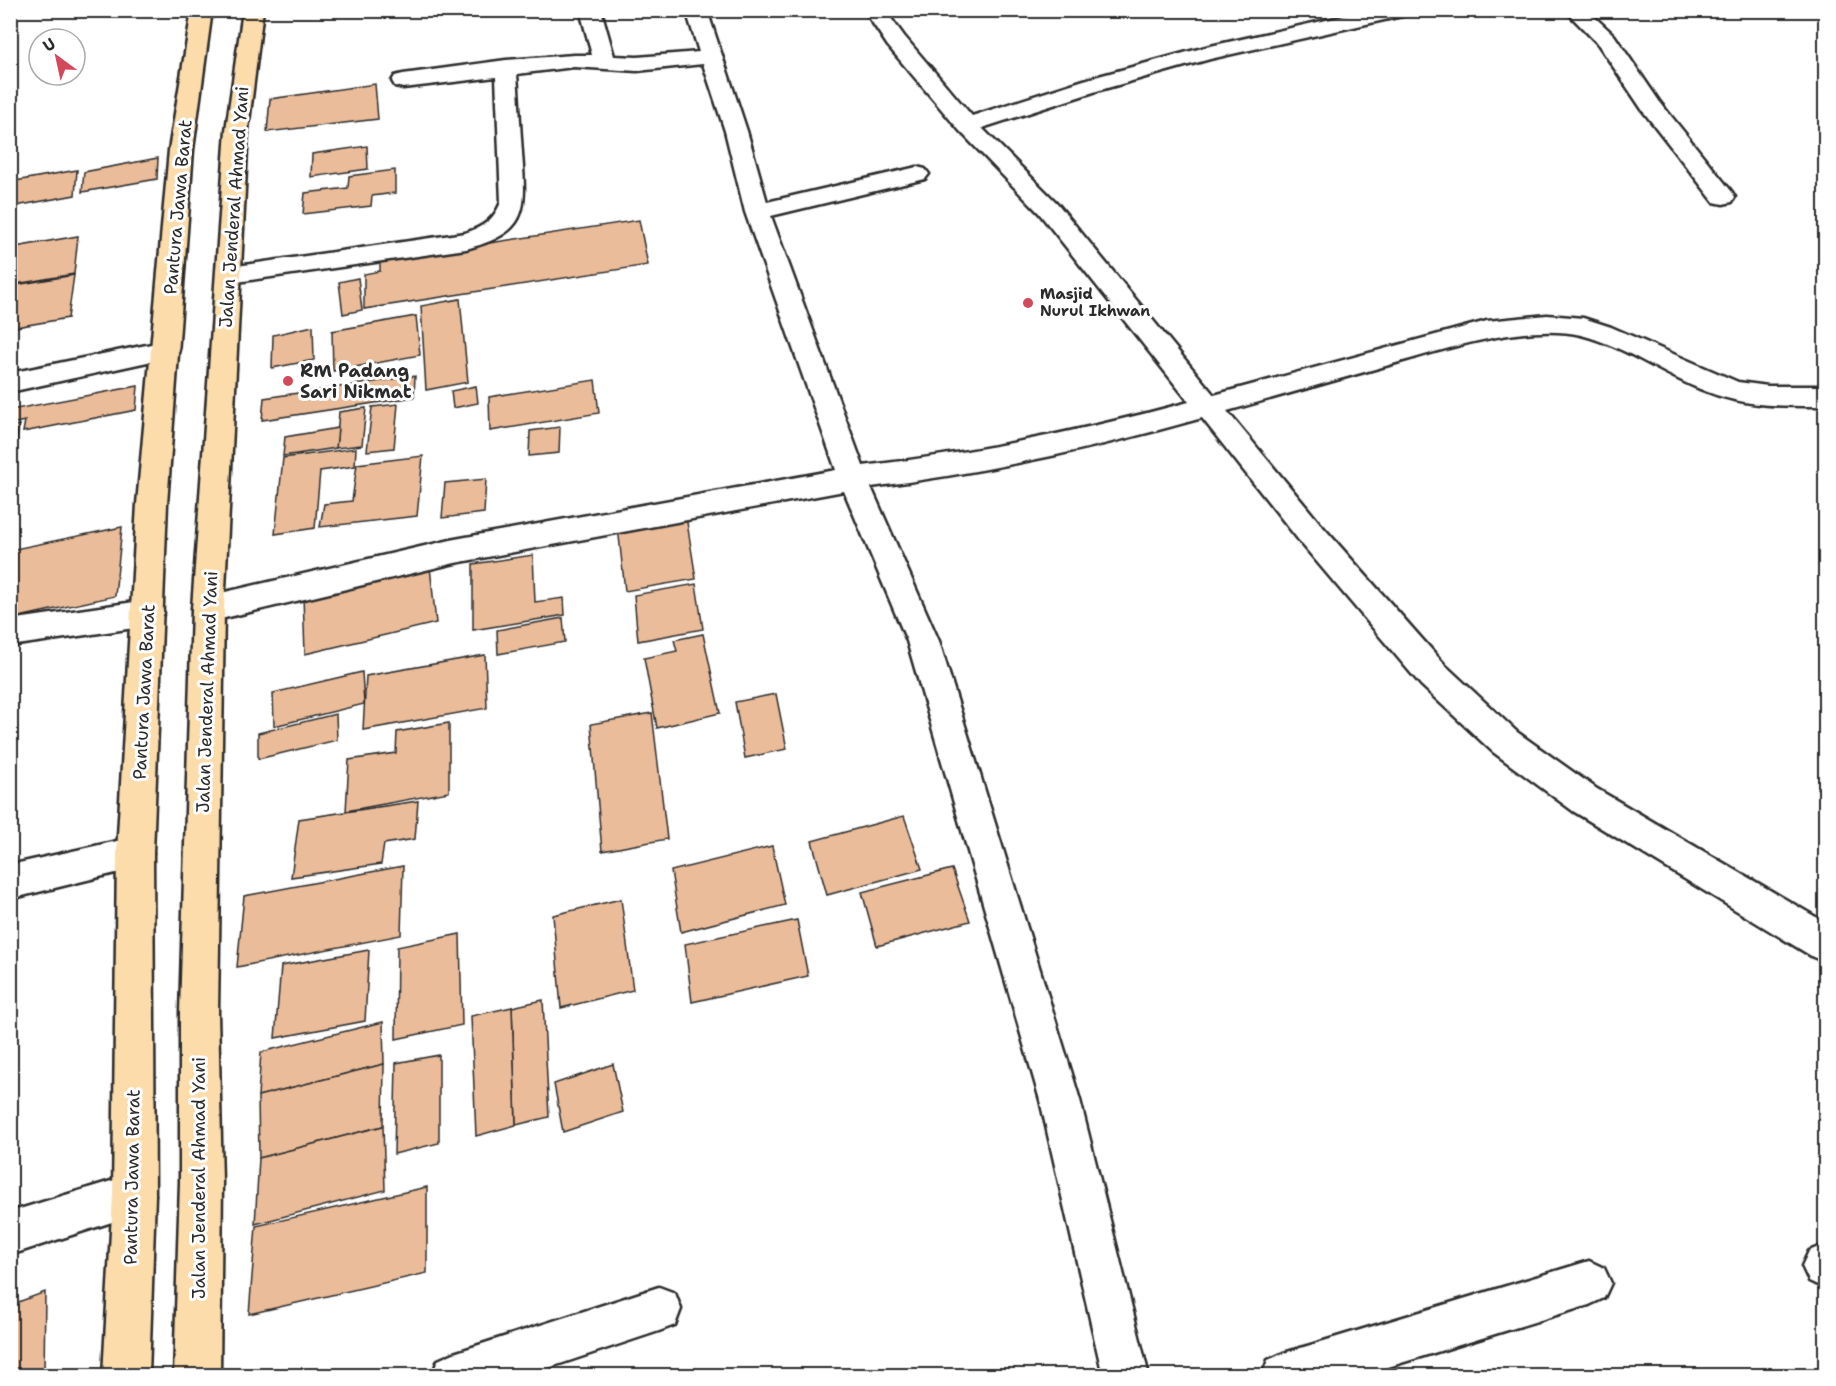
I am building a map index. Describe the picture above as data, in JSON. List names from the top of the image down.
{
  "streets": {
    "highway": ["Pantura Jawa Barat", "Jalan Jenderal Ahmad Yani"]
  },
  "places": ["Masjid Nurul Ikhwan", "RM Padang Sari Nikmat"],
  "north": "top left"
}
